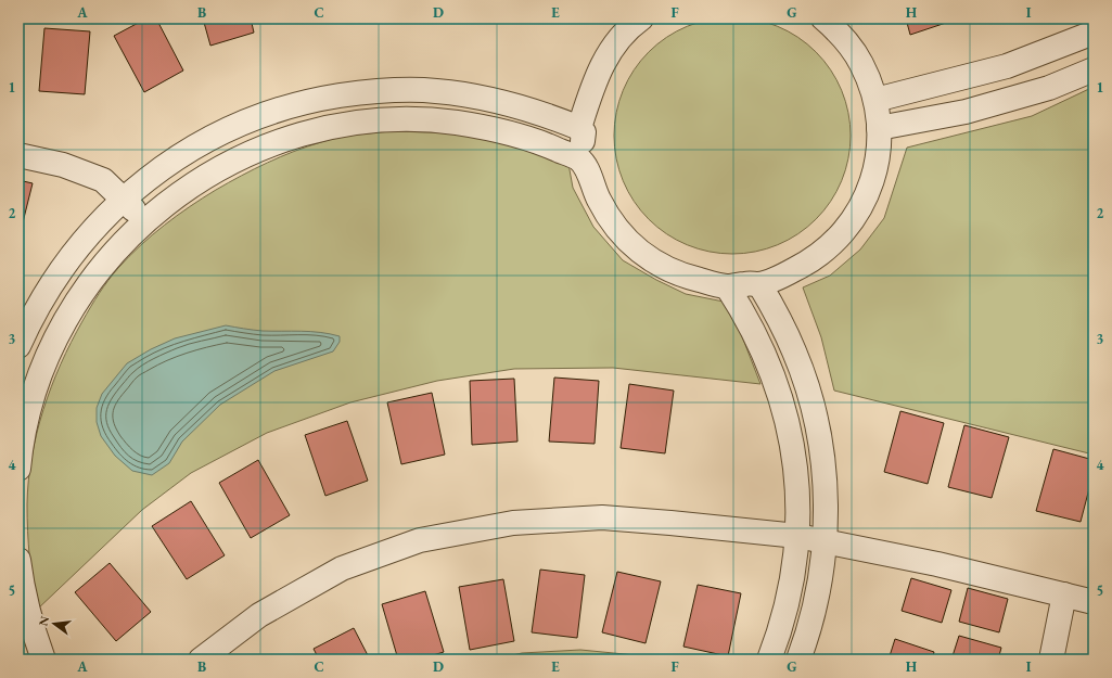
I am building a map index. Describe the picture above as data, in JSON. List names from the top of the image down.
{
  "north": "left",
  "grid": {
    "columns": [
      "A",
      "B",
      "C",
      "D",
      "E",
      "F",
      "G",
      "H",
      "I"
    ],
    "rows": [
      "1",
      "2",
      "3",
      "4",
      "5"
    ]
  }
}
